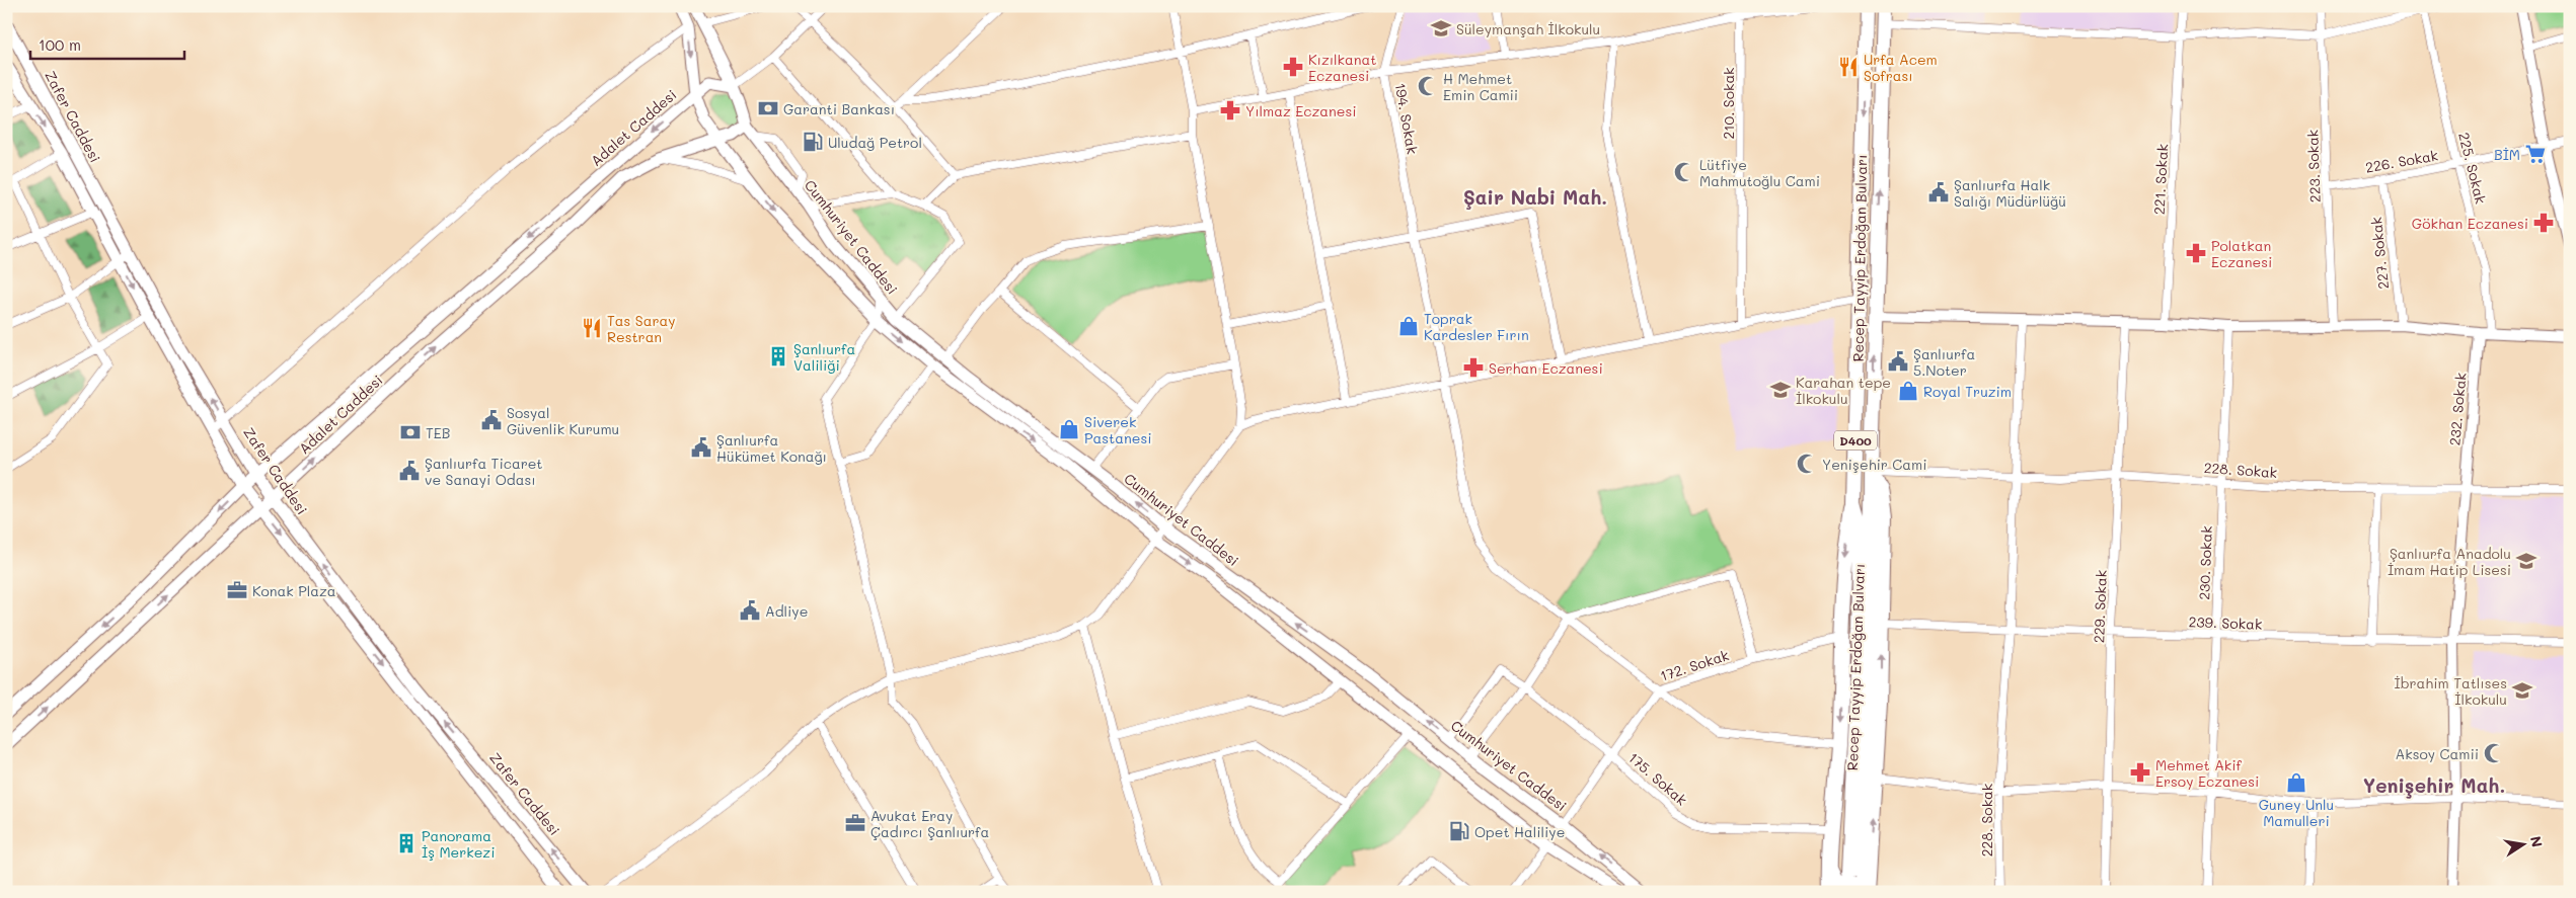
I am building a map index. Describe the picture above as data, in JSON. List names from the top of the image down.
{
  "streets": {
    "highway": ["Recep Tayyip Erdoğan Bulvarı", "D400"],
    "main road": ["Zafer Caddesi", "Adalet Caddesi", "Cumhuriyet Caddesi"],
    "street": [
      "210. Sokak",
      "194. Sokak",
      "226. Sokak",
      "223. Sokak",
      "225. Sokak",
      "221. Sokak",
      "227. Sokak",
      "232. Sokak",
      "228. Sokak",
      "230. Sokak",
      "229. Sokak",
      "239. Sokak",
      "172. Sokak",
      "175. Sokak"
    ]
  },
  "crossings": [
    ["Zafer Caddesi", "Adalet Caddesi"],
    ["194. Sokak", "172. Sokak"],
    ["Adalet Caddesi", "Cumhuriyet Caddesi"],
    ["226. Sokak", "223. Sokak"],
    ["226. Sokak", "225. Sokak"],
    ["226. Sokak", "227. Sokak"],
    ["225. Sokak", "232. Sokak"],
    ["Cumhuriyet Caddesi", "172. Sokak"],
    ["Cumhuriyet Caddesi", "175. Sokak"],
    ["Recep Tayyip Erdoğan Bulvarı", "228. Sokak"],
    ["232. Sokak", "228. Sokak"],
    ["232. Sokak", "239. Sokak"],
    ["228. Sokak", "230. Sokak"],
    ["228. Sokak", "229. Sokak"],
    ["228. Sokak", "239. Sokak"],
    ["230. Sokak", "239. Sokak"],
    ["229. Sokak", "239. Sokak"],
    ["172. Sokak", "175. Sokak"]
  ],
  "districts": ["Şair Nabi Mah.", "Yenişehir Mah."],
  "places": {
    "school or university": [
      "Süleymanşah İlkokulu",
      "Karahan tepe İlkokulu",
      "Şanlıurfa Anadolu İmam Hatip Lisesi",
      "İbrahim Tatlıses İlkokulu"
    ],
    "pharmacy": [
      "Kızılkanat Eczanesi",
      "Yılmaz Eczanesi",
      "Gökhan Eczanesi",
      "Polatkan Eczanesi",
      "Serhan Eczanesi",
      "Mehmet Akif Ersoy Eczanesi"
    ],
    "restaurant": ["Urfa Acem Sofrası", "Tas Saray Restran"],
    "mosque": [
      "H Mehmet Emin Camii",
      "Lütfiye Mahmutoğlu Cami",
      "Yenişehir Cami",
      "Aksoy Camii"
    ],
    "bank": ["Garanti Bankası", "TEB"],
    "fuel station": ["Uludağ Petrol", "Opet Haliliye"],
    "supermarket": ["BİM"],
    "public building": [
      "Şanlıurfa Halk Salığı Müdürlüğü",
      "Şanlıurfa 5.Noter",
      "Sosyal Güvenlik Kurumu",
      "Şanlıurfa Hükümet Konağı",
      "Şanlıurfa Ticaret ve Sanayi Odası",
      "Adliye"
    ],
    "shop": [
      "Toprak Kardesler Fırın",
      "Royal Truzim",
      "Siverek Pastanesi",
      "Guney Unlu Mamulleri"
    ],
    "building": ["Şanlıurfa Valiliği", "Panorama İş Merkezi"],
    "office": ["Konak Plaza", "Avukat Eray Çadırcı Şanlıurfa"]
  },
  "scale_bar": "100 m",
  "north": "right"
}
